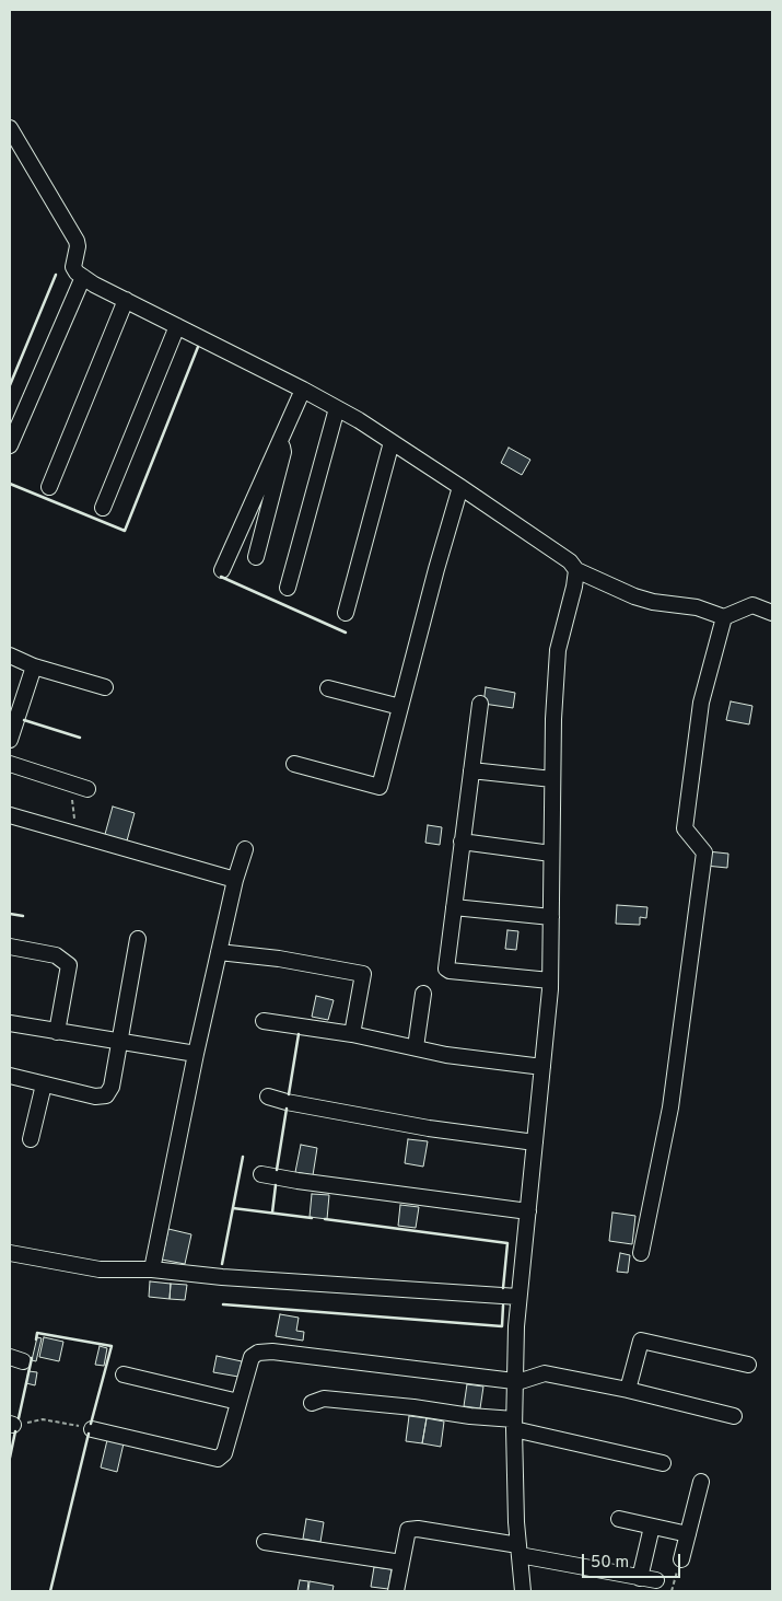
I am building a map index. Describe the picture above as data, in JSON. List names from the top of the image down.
{
  "scale_bar": "50 m"
}
